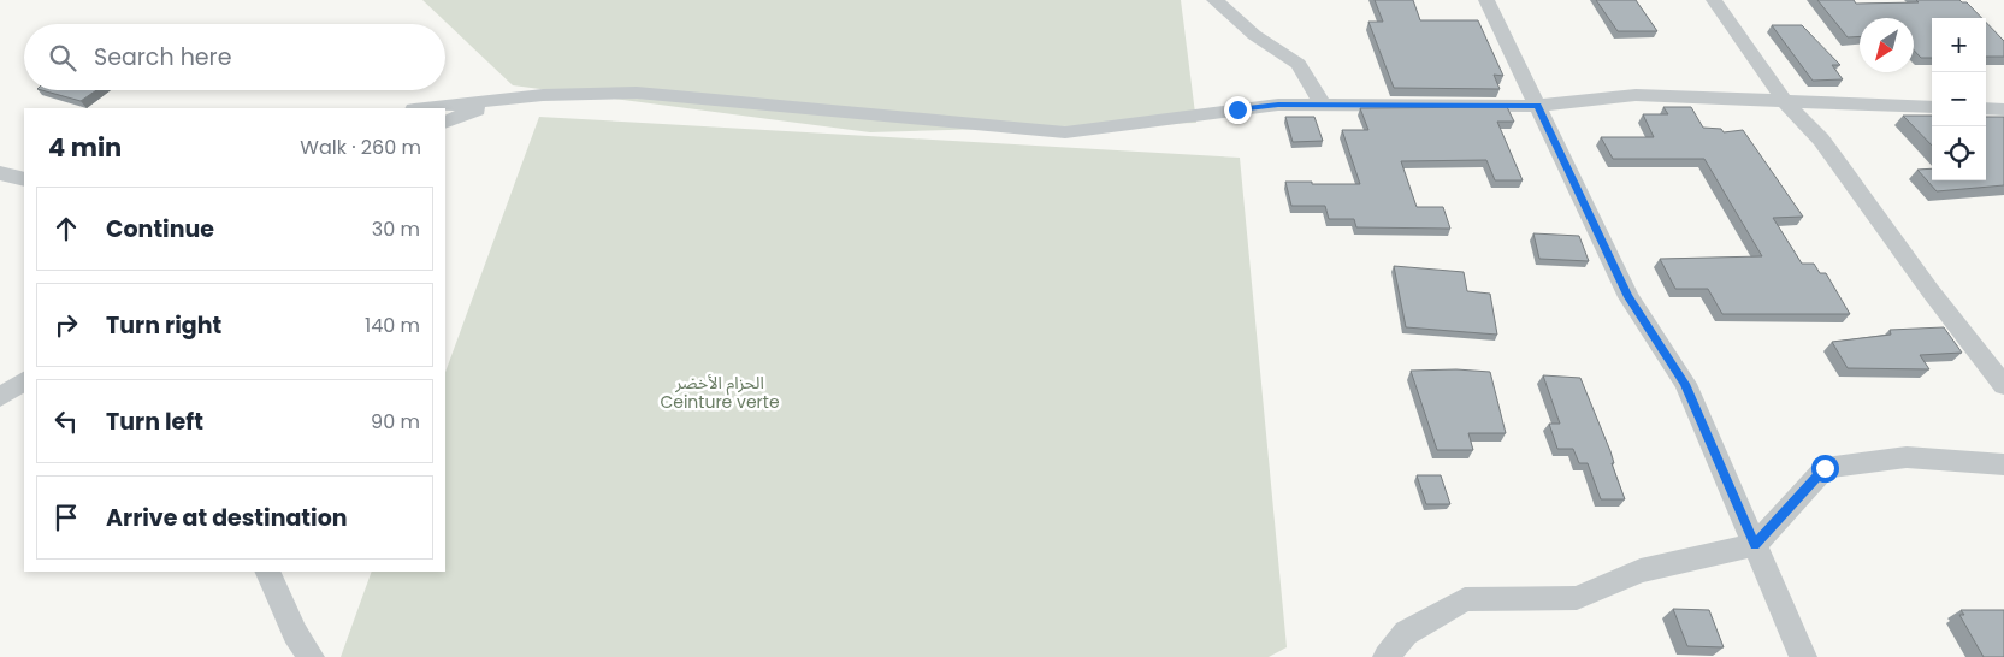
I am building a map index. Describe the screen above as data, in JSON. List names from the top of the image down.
{
  "parks": ["الحزام الأخضر Ceinture verte"],
  "north": "bottom left",
  "page": {
    "map_buttons": ["+", "−"],
    "search": "Search here",
    "heading": ["4 min", "Walk · 260 m"],
    "list": [
      ["Continue", "30 m"],
      ["Turn right", "140 m"],
      ["Turn left", "90 m"],
      "Arrive at destination"
    ]
  }
}
